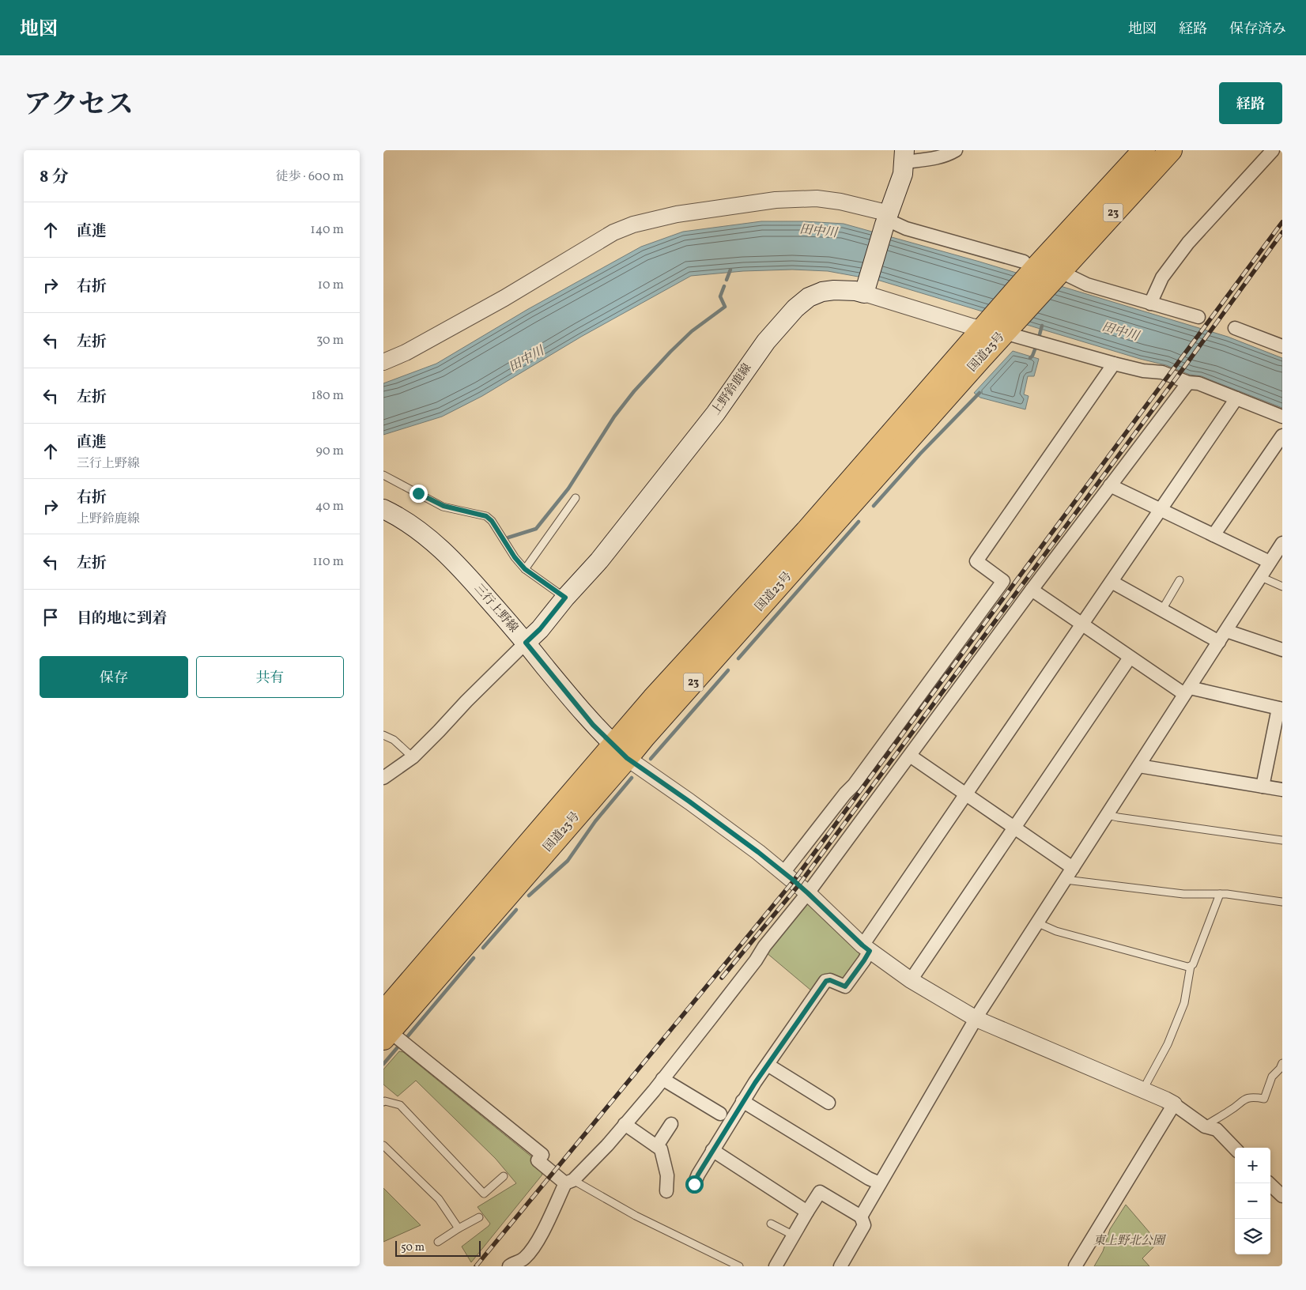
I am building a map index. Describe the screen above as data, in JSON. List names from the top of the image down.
{
  "streets": {
    "highway": ["23", "国道23号"],
    "main road": ["上野鈴鹿線", "三行上野線"]
  },
  "crossings": [
    ["国道23号", "三行上野線"],
    ["上野鈴鹿線", "三行上野線"]
  ],
  "water": ["田中川"],
  "parks": ["東上野北公園"],
  "scale_bar": "50 m",
  "page": {
    "header": "地図",
    "nav": ["地図", "経路", "保存済み"],
    "title": "アクセス",
    "buttons": [
      "経路",
      ["保存", "共有"]
    ],
    "heading": ["8 分", "徒歩 · 600 m"],
    "list": [
      ["直進", "140 m"],
      ["右折", "10 m"],
      ["左折", "30 m"],
      ["左折", "180 m"],
      ["直進", "三行上野線", "90 m"],
      ["右折", "上野鈴鹿線", "40 m"],
      ["左折", "110 m"],
      "目的地に到着"
    ],
    "map_buttons": ["+", "−"],
    "scale": "50 m"
  }
}
